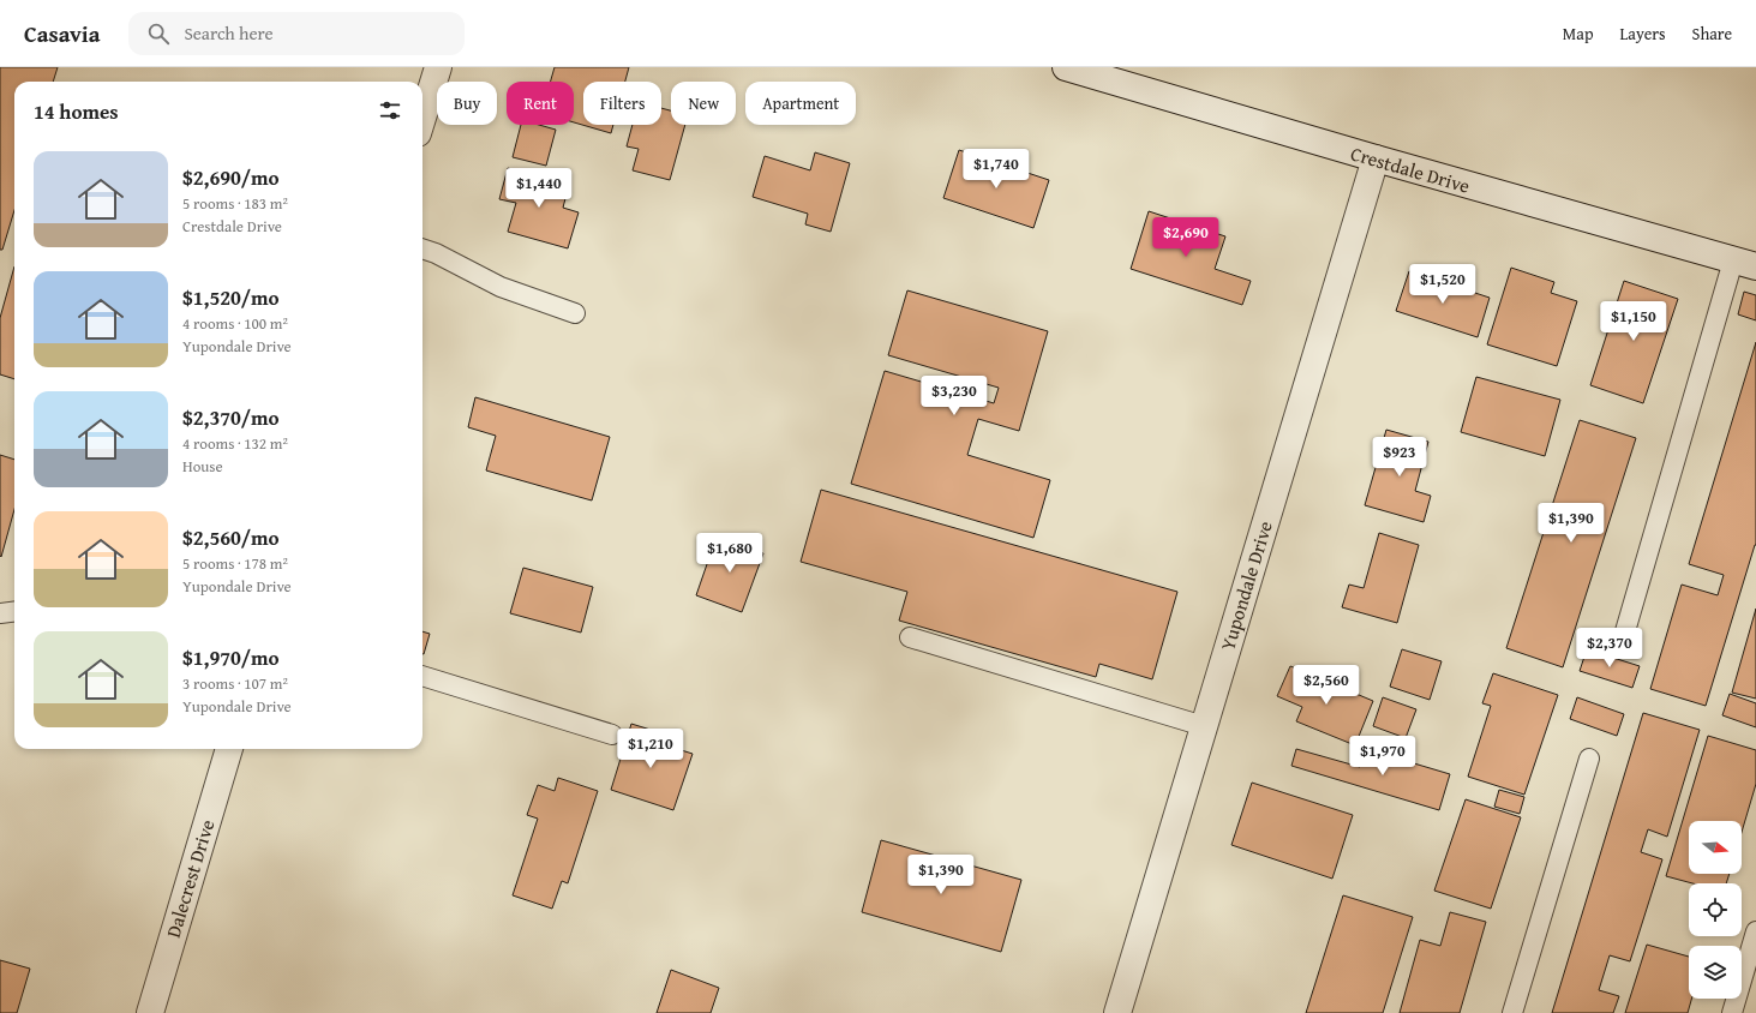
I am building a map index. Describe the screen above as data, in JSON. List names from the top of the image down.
{
  "streets": {
    "street": ["Crestdale Drive", "Yupondale Drive", "Dalecrest Drive"]
  },
  "crossings": [
    ["Crestdale Drive", "Yupondale Drive"]
  ],
  "north": "right",
  "page": {
    "header": "Casavia",
    "search": "Search here",
    "nav": ["Map", "Layers", "Share"],
    "chip": [
      "Buy",
      "Rent",
      "Filters",
      "New",
      "Apartment"
    ],
    "heading": "14 homes",
    "list": [
      {
        "name": "$2,690/mo",
        "note": "5 rooms · 183 m² · Crestdale Drive"
      },
      {
        "name": "$1,520/mo",
        "note": "4 rooms · 100 m² · Yupondale Drive"
      },
      {
        "name": "$2,370/mo",
        "note": "4 rooms · 132 m² · House"
      },
      {
        "name": "$2,560/mo",
        "note": "5 rooms · 178 m² · Yupondale Drive"
      },
      {
        "name": "$1,970/mo",
        "note": "3 rooms · 107 m² · Yupondale Drive"
      }
    ],
    "price": [
      "$1,740",
      "$1,440",
      "$2,690",
      "$1,520",
      "$1,150",
      "$3,230",
      "$923",
      "$1,390",
      "$1,680",
      "$2,370",
      "$2,560",
      "$1,210",
      "$1,970",
      "$1,390"
    ]
  }
}
